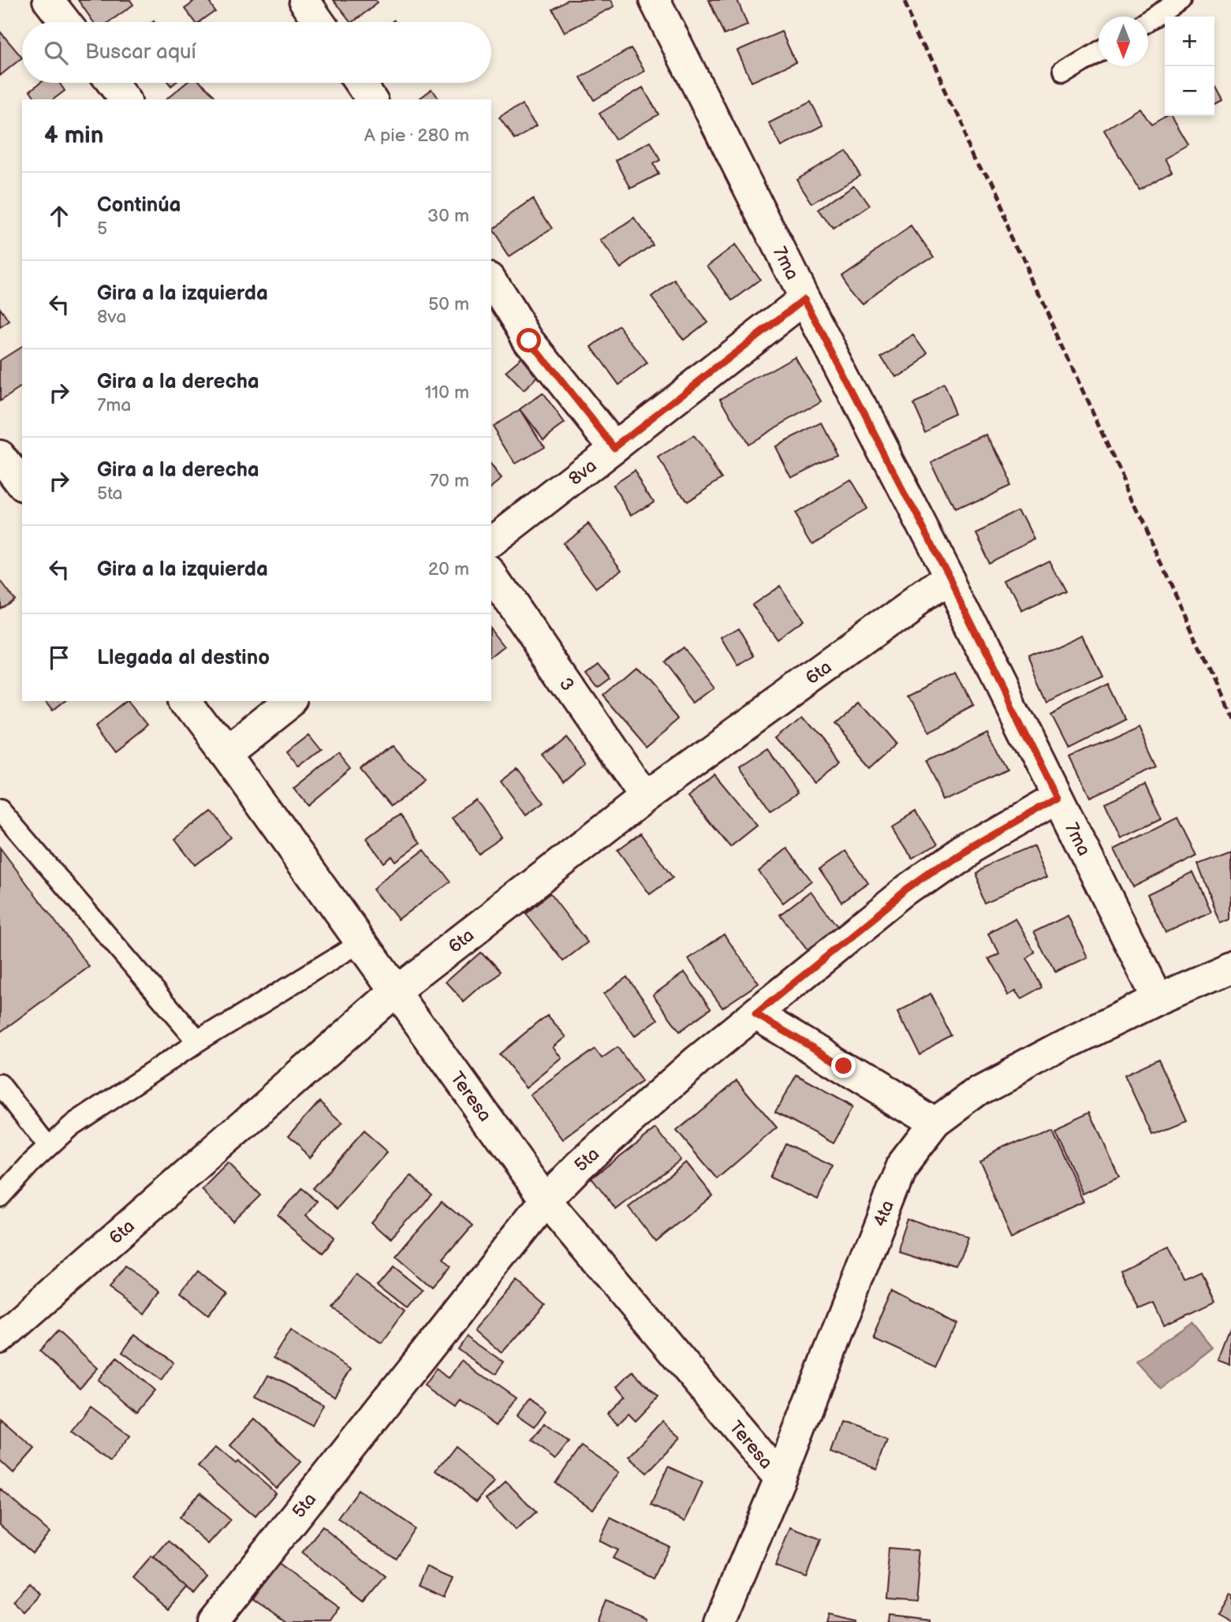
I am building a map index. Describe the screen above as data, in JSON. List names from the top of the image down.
{
  "streets": {
    "street": [
      "7ma",
      "8va",
      "6ta",
      "3",
      "Teresa",
      "5ta",
      "4ta"
    ]
  },
  "crossings": [
    ["7ma", "8va"],
    ["7ma", "6ta"],
    ["7ma", "5ta"],
    ["7ma", "4ta"],
    ["6ta", "3"],
    ["6ta", "Teresa"],
    ["Teresa", "5ta"],
    ["Teresa", "4ta"]
  ],
  "north": "bottom",
  "page": {
    "map_buttons": ["+", "−"],
    "search": "Buscar aquí",
    "heading": ["4 min", "A pie · 280 m"],
    "list": [
      ["Continúa", "5", "30 m"],
      ["Gira a la izquierda", "8va", "50 m"],
      ["Gira a la derecha", "7ma", "110 m"],
      ["Gira a la derecha", "5ta", "70 m"],
      ["Gira a la izquierda", "20 m"],
      "Llegada al destino"
    ]
  }
}
